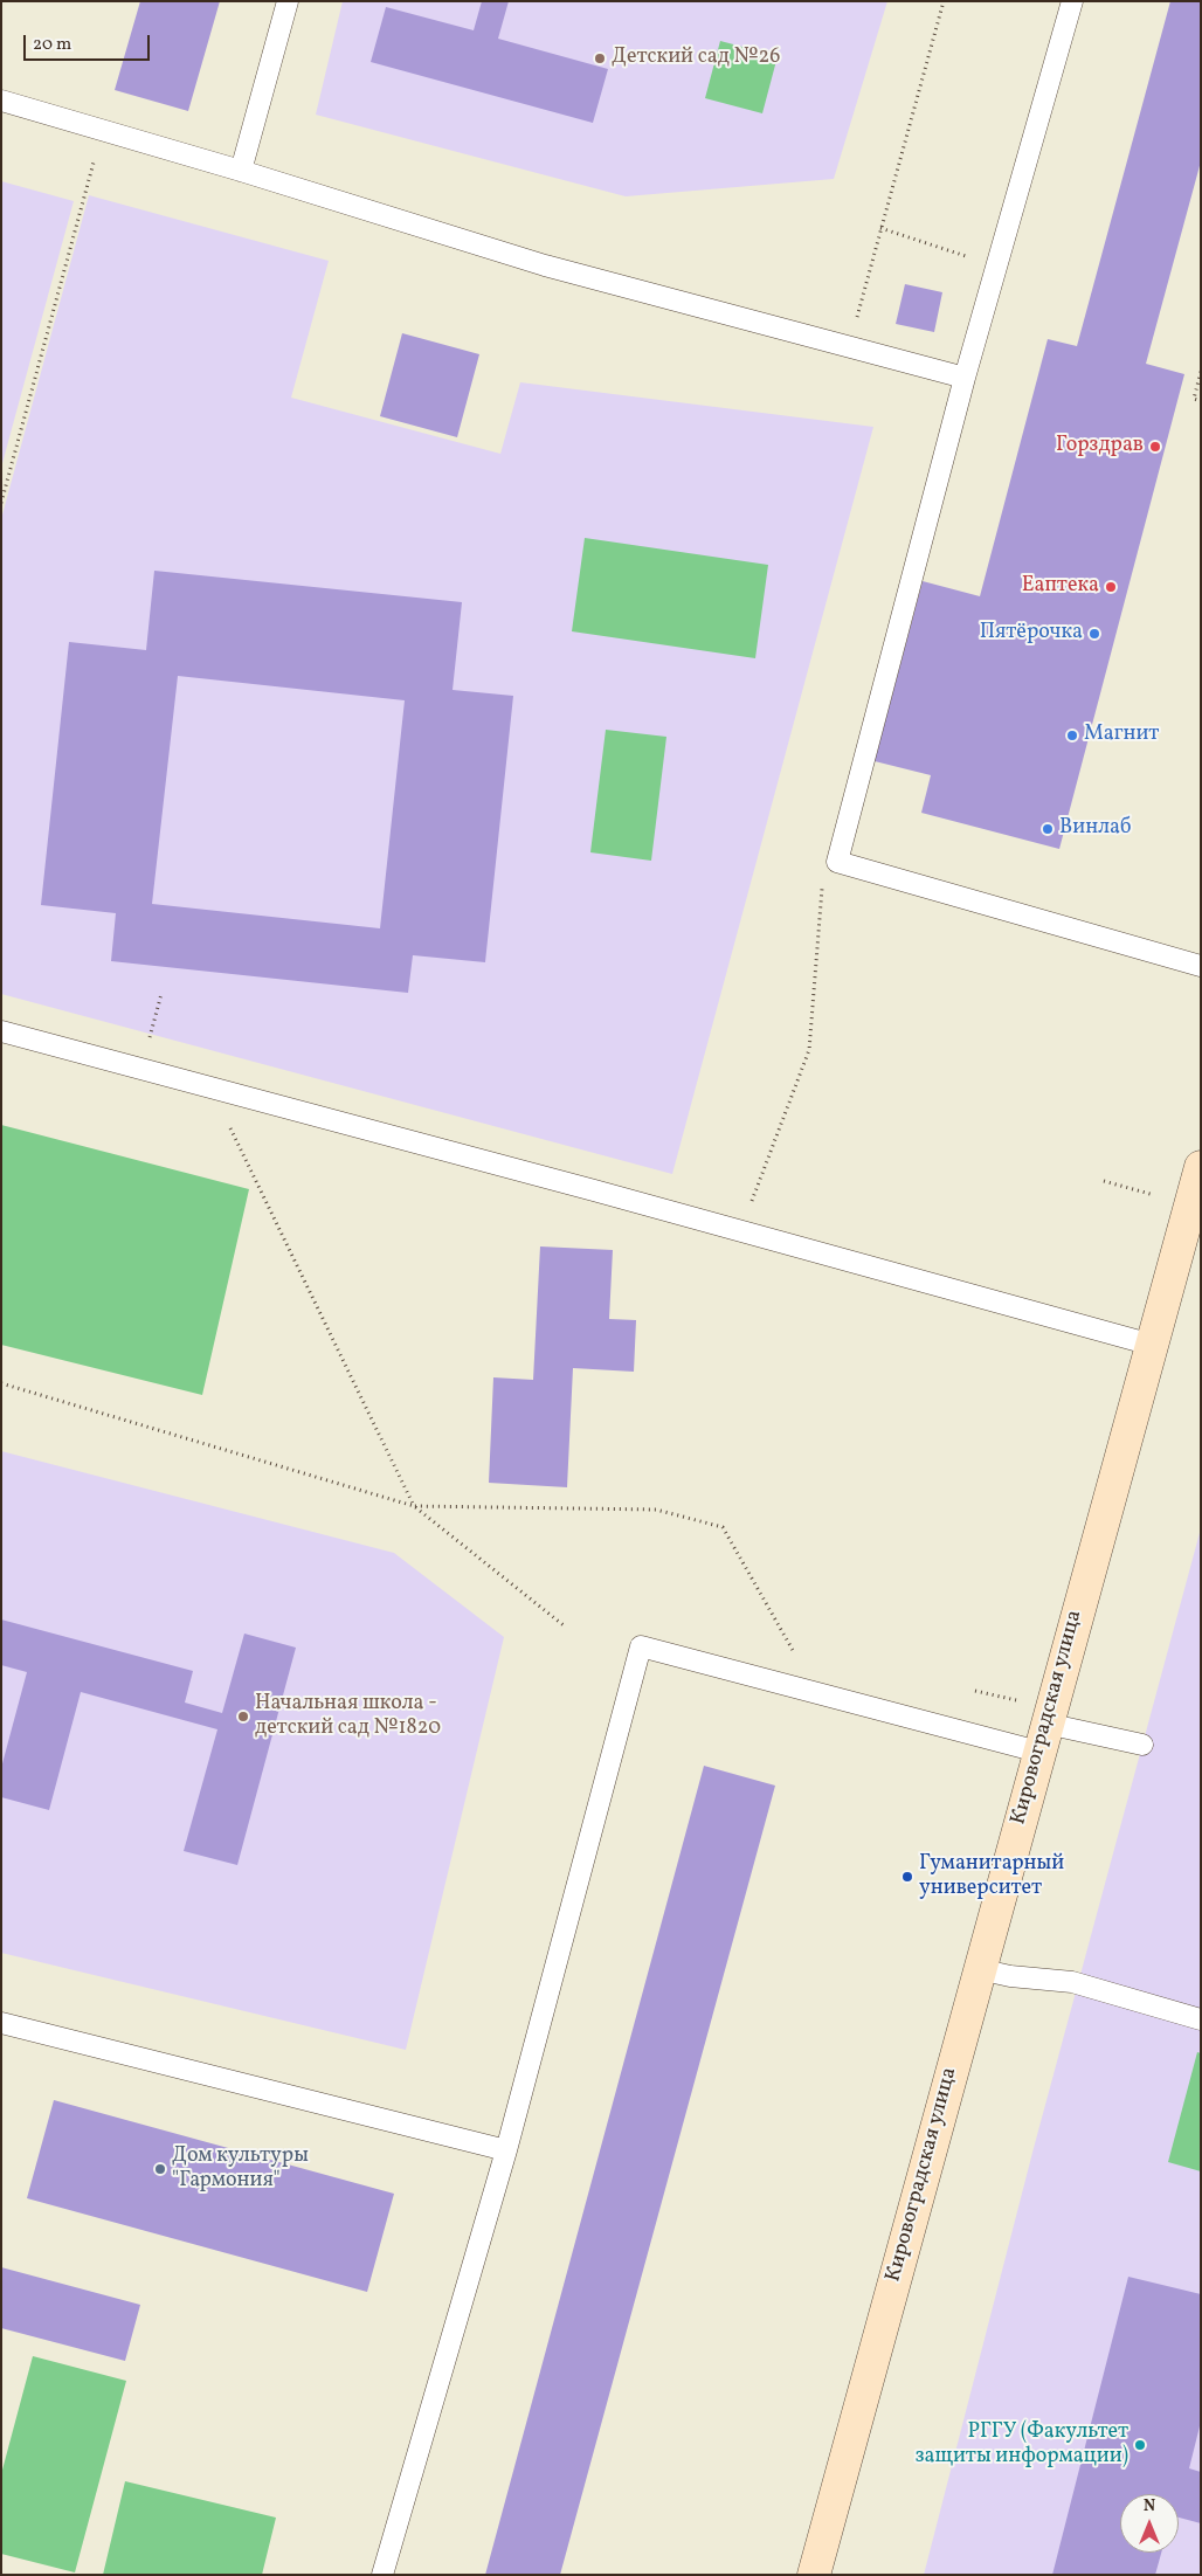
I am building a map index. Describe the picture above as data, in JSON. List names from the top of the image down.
{
  "streets": {
    "street": ["Кировоградская улица"]
  },
  "places": [
    "Детский сад №26",
    "Горздрав",
    "Еаптека",
    "Пятёрочка",
    "Магнит",
    "Винлаб",
    "Начальная школа - детский сад №1820",
    "Гуманитарный университет",
    "Дом культуры \"Гармония\"",
    "РГГУ (Факультет защиты информации)"
  ],
  "scale_bar": "20 m",
  "north": "top"
}
